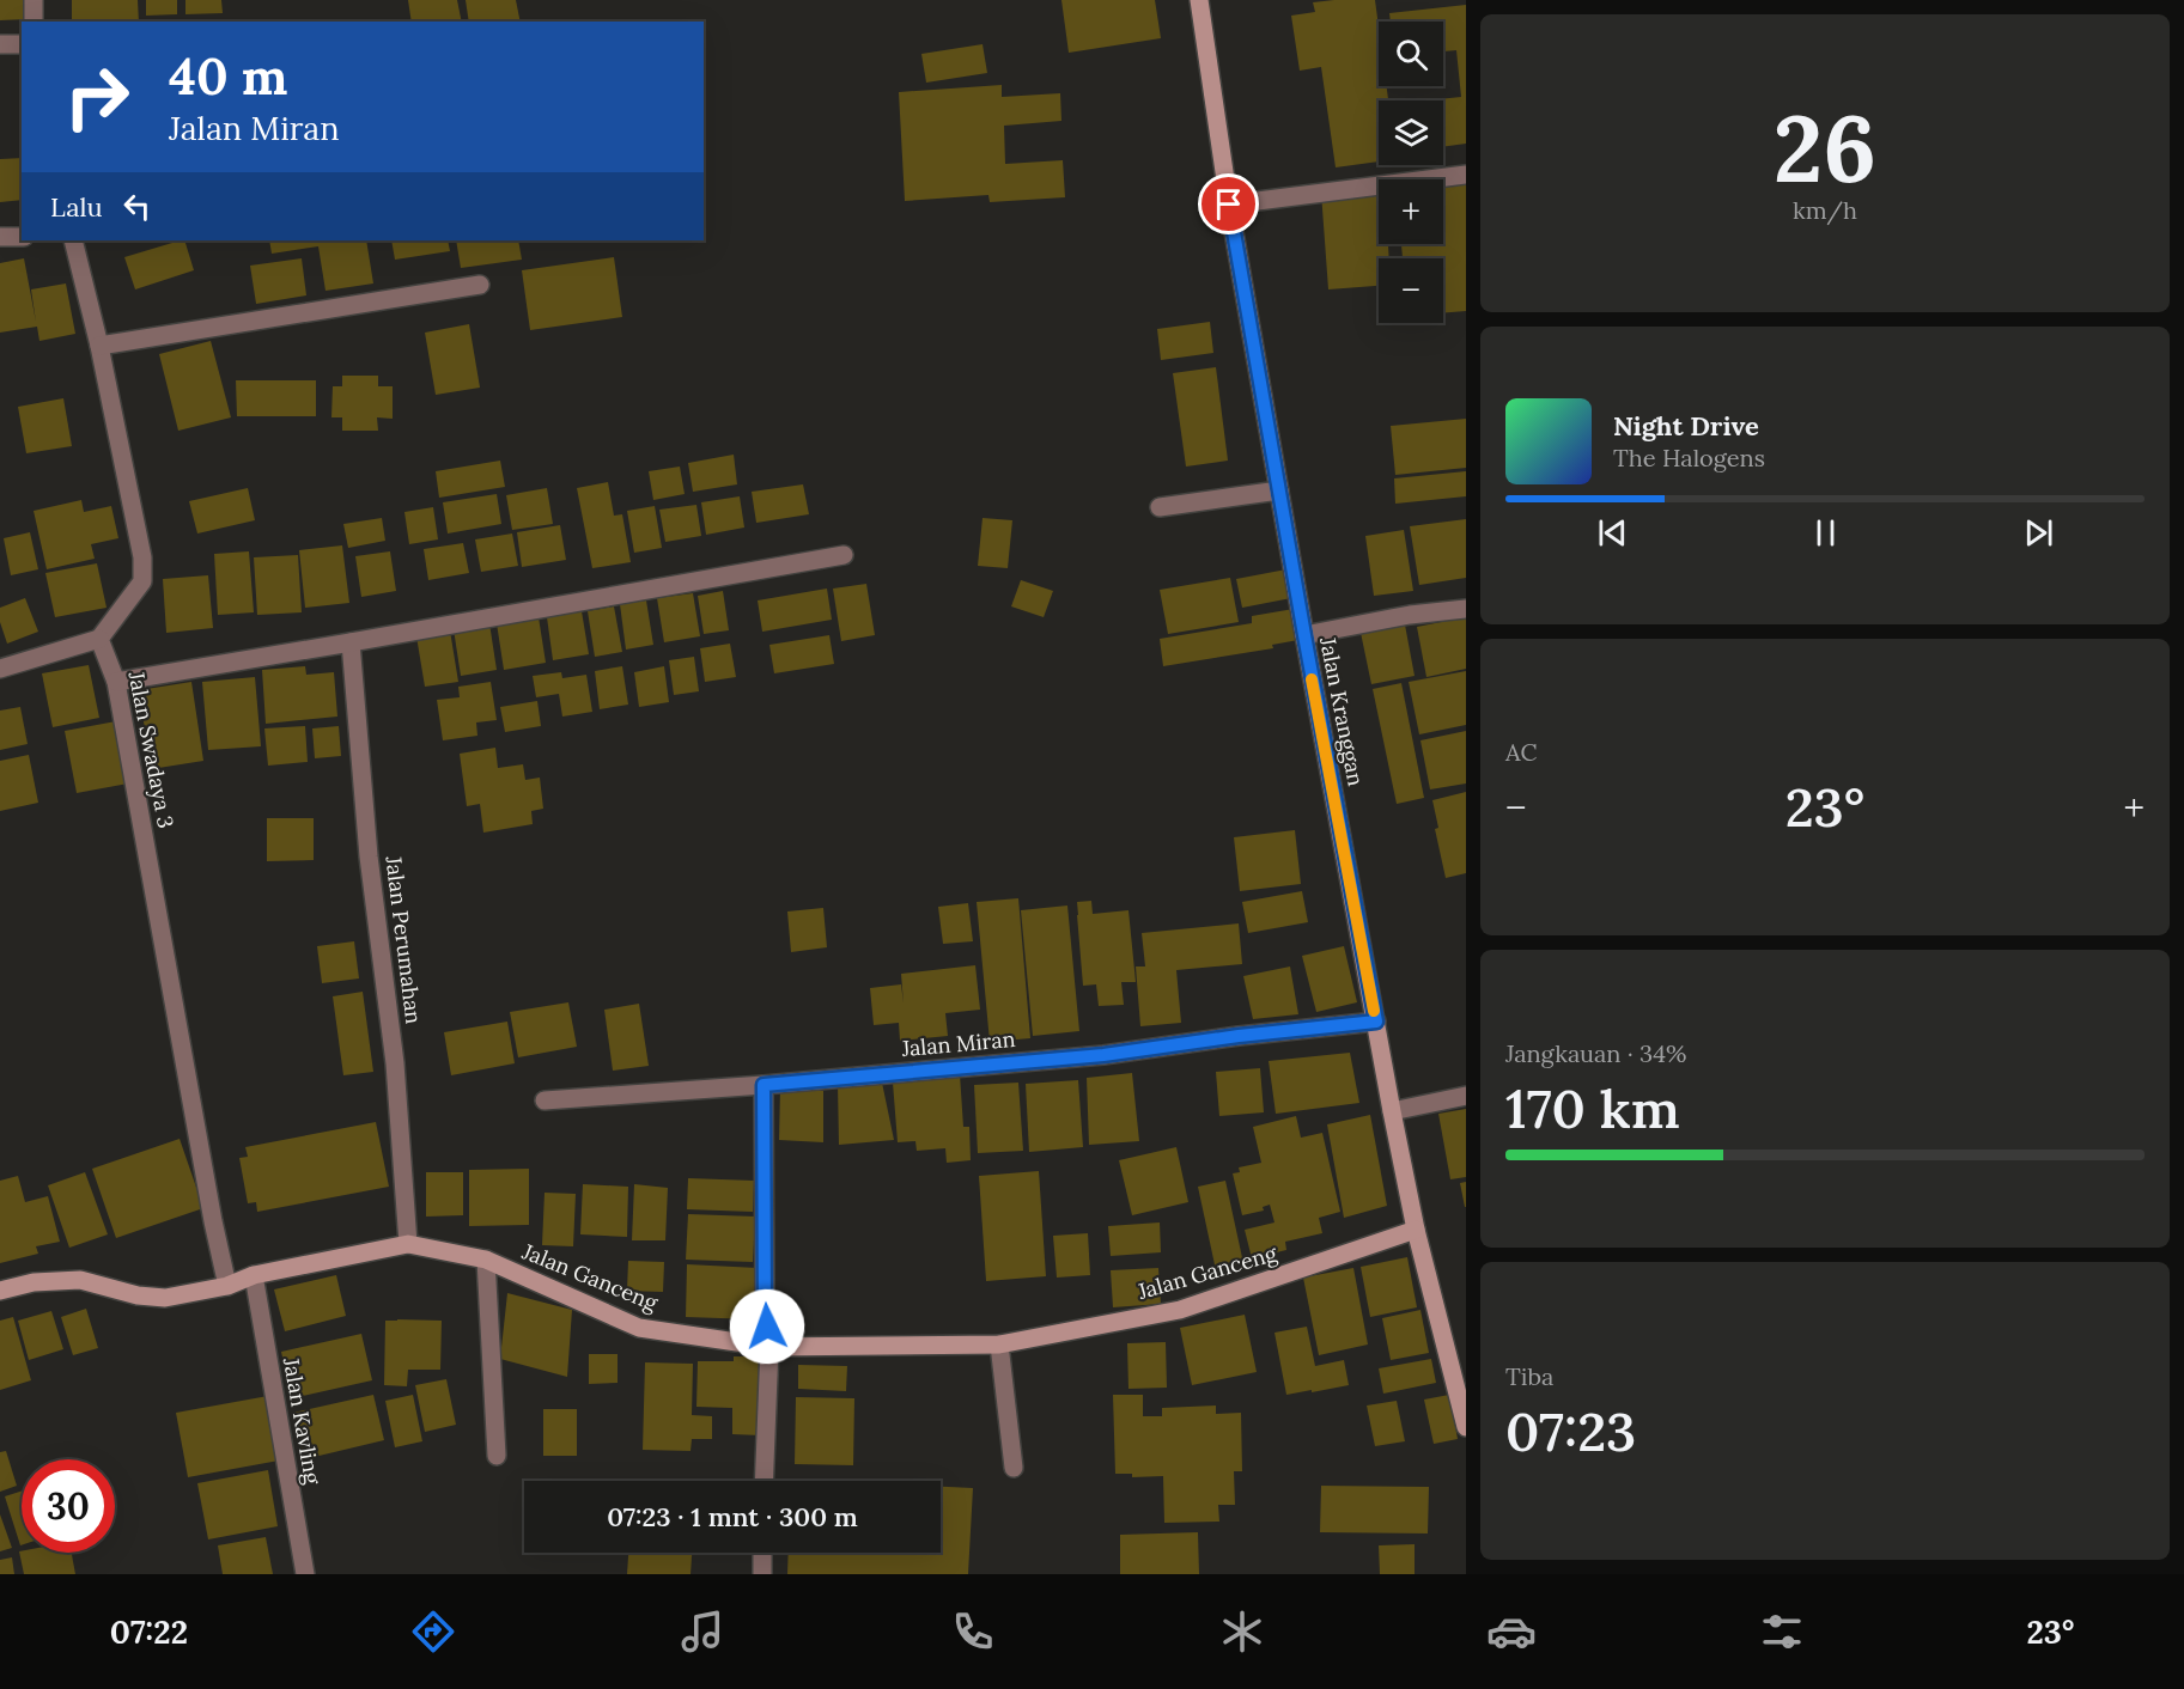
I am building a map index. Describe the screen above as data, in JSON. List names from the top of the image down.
{
  "streets": {
    "street": [
      "Jalan Kranggan",
      "Jalan Swadaya 3",
      "Jalan Perumahan",
      "Jalan Miran",
      "Jalan Ganceng",
      "Jalan Kavling"
    ]
  },
  "crossings": [
    ["Jalan Kranggan", "Jalan Miran"],
    ["Jalan Kranggan", "Jalan Ganceng"],
    ["Jalan Swadaya 3", "Jalan Ganceng"],
    ["Jalan Perumahan", "Jalan Ganceng"],
    ["Jalan Ganceng", "Jalan Kavling"]
  ],
  "page": {
    "tile": [
      ["26", "km/h"],
      "AC",
      ["Jangkauan · 34%", "170 km"],
      ["Tiba", "07:23"]
    ],
    "map_buttons": ["+", "−"],
    "turn": ["40 m", "Jalan Miran"],
    "then": "Lalu",
    "song": ["Night Drive", "The Halogens"],
    "heat": ["−", "23°", "+"],
    "limit": "30",
    "trip": "07:23 · 1 mnt · 300 m",
    "tabs": ["07:22", "23°"]
  }
}
